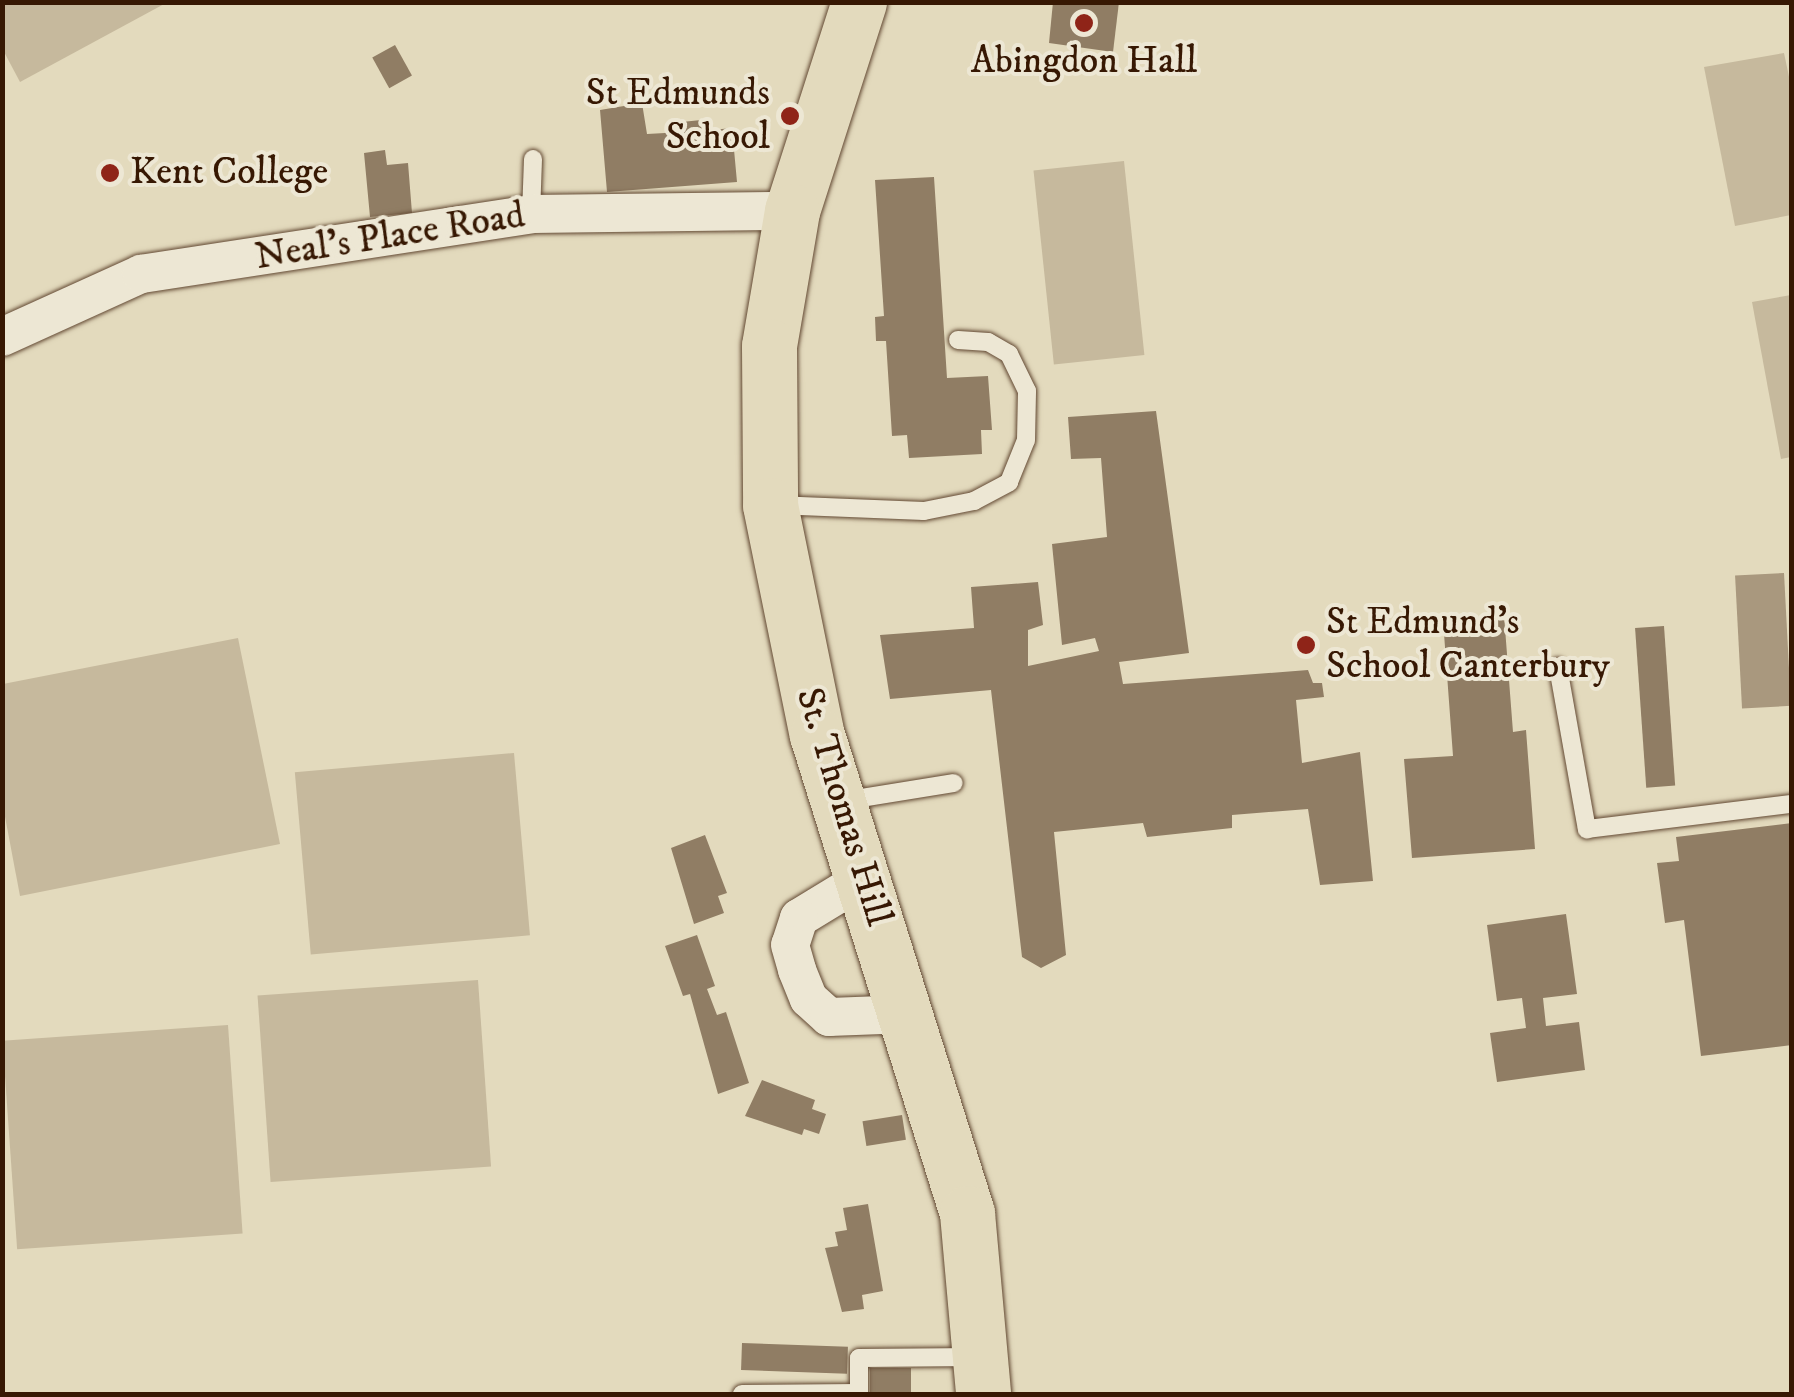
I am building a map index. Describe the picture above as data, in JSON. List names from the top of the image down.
{
  "streets": {
    "main road": ["St. Thomas Hill"],
    "street": ["Neal's Place Road"]
  },
  "crossings": [
    ["Neal's Place Road", "St. Thomas Hill"]
  ],
  "places": [
    "Abingdon Hall",
    "St Edmunds School",
    "Kent College",
    "St Edmund's School Canterbury"
  ]
}
